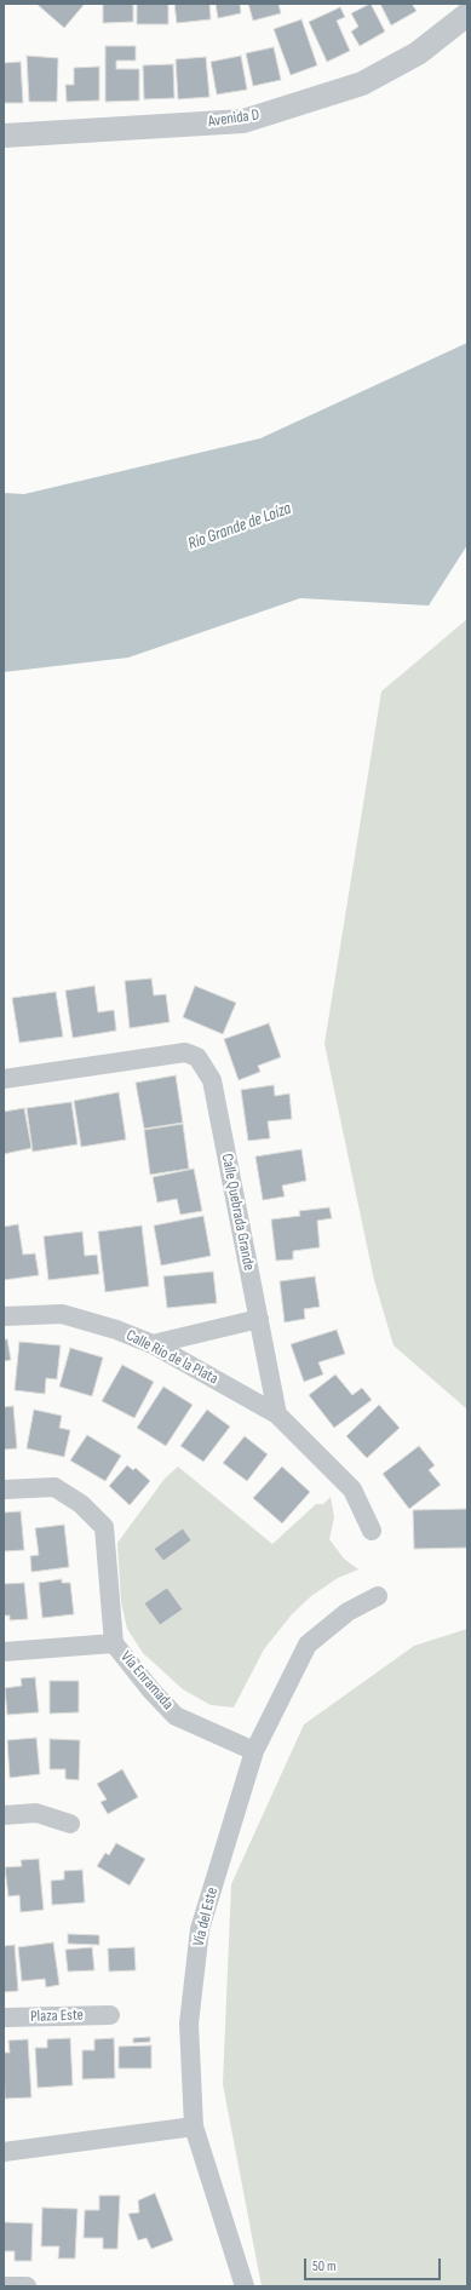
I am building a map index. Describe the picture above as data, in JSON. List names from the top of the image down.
{
  "streets": {
    "street": [
      "Avenida D",
      "Calle Quebrada Grande",
      "Calle Río de la Plata",
      "Vía Enramada",
      "Vía del Este",
      "Plaza Este"
    ]
  },
  "crossings": [
    ["Calle Quebrada Grande", "Calle Río de la Plata"],
    ["Vía Enramada", "Vía del Este"]
  ],
  "water": ["Río Grande de Loíza"],
  "scale_bar": "50 m"
}
